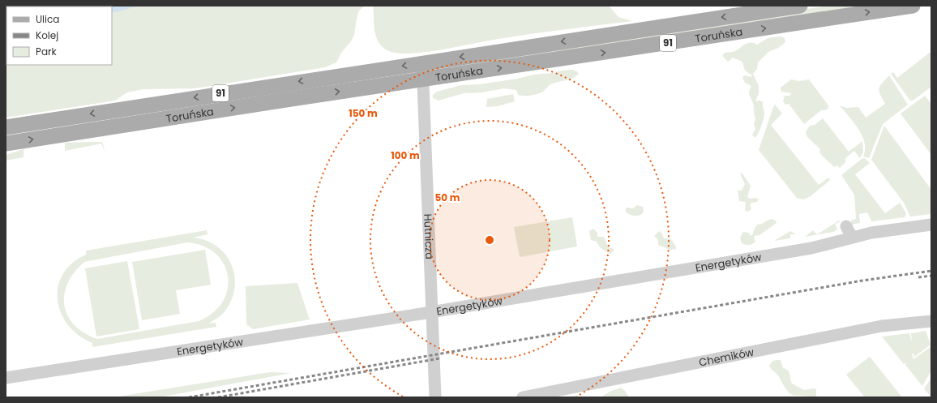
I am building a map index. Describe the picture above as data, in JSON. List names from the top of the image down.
{
  "streets": {
    "main road": ["Toruńska", "91"],
    "street": ["Hutnicza", "Energetyków", "Chemików"]
  },
  "crossings": [
    ["Toruńska", "Hutnicza"],
    ["Hutnicza", "Energetyków"]
  ],
  "legend": ["Ulica", "Kolej", "Park"],
  "rings": ["150 m", "100 m", "50 m"]
}
